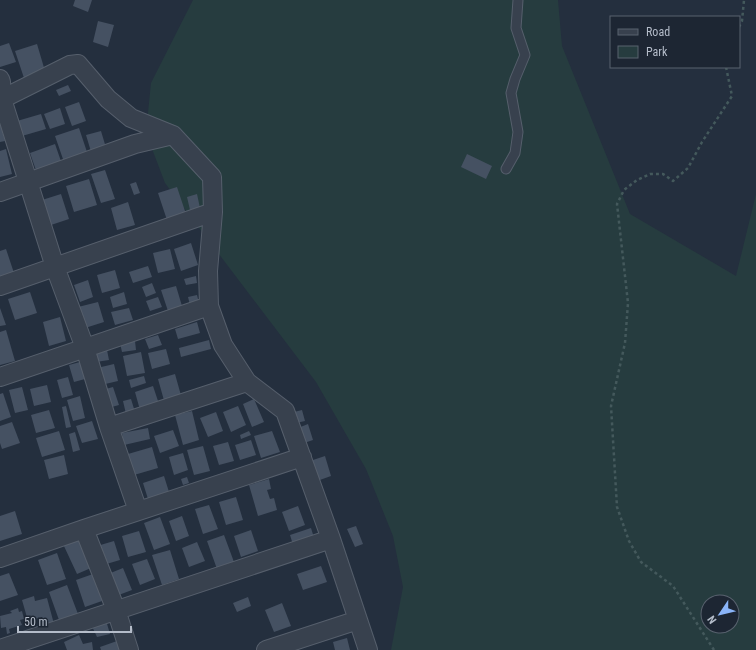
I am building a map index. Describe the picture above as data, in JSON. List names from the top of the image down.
{
  "legend": ["Road", "Park"],
  "scale_bar": "50 m",
  "north": "bottom left"
}
